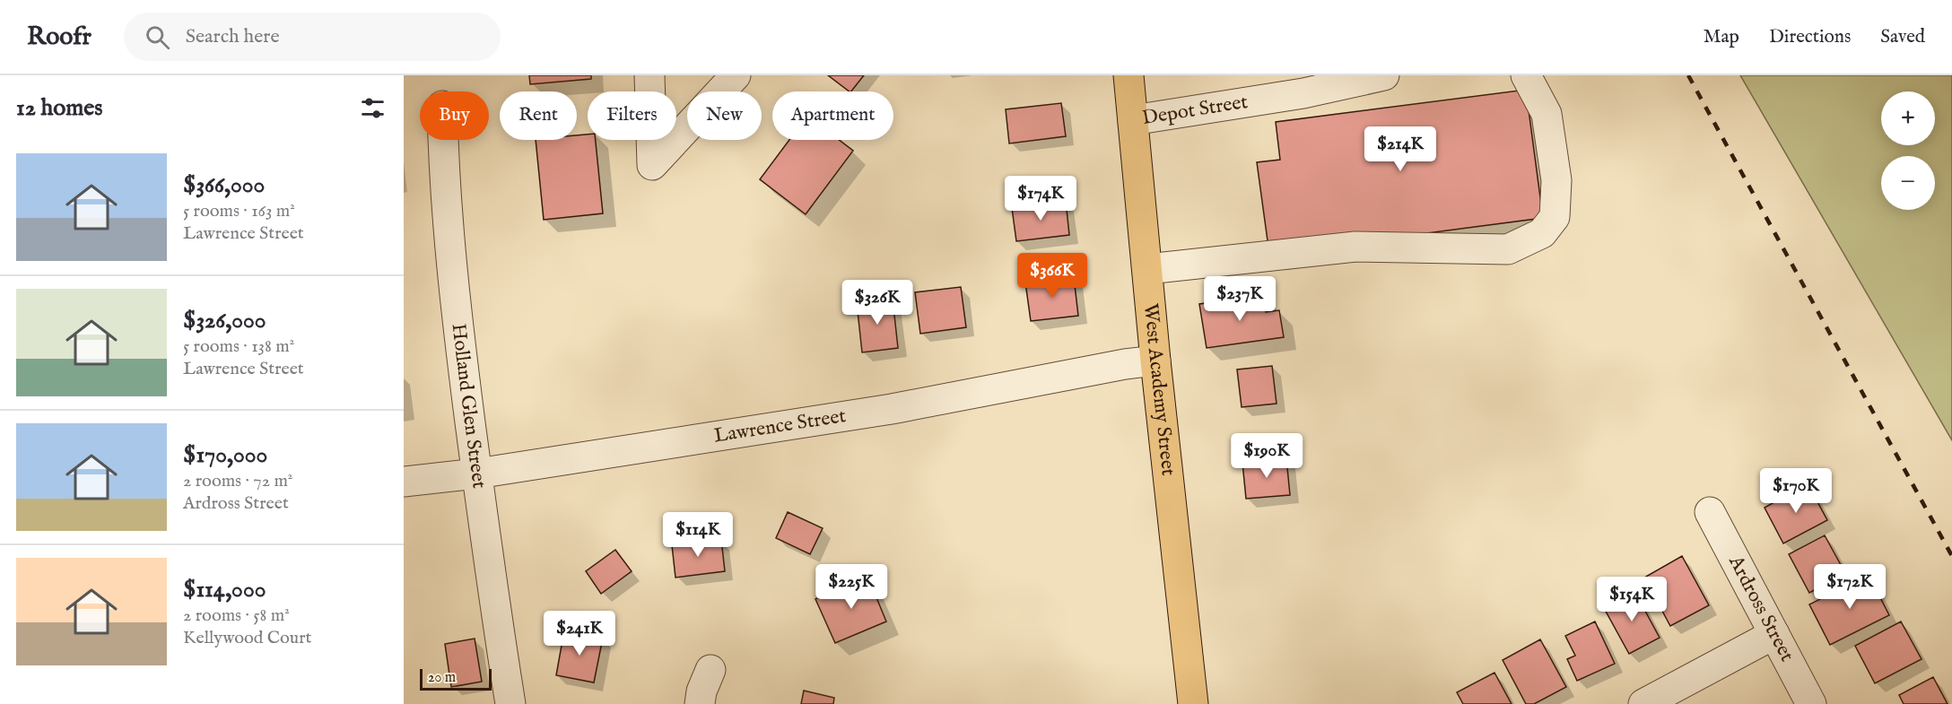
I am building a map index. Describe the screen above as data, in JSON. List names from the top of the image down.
{
  "streets": {
    "main road": ["West Academy Street"],
    "street": [
      "Depot Street",
      "Holland Glen Street",
      "Lawrence Street",
      "Ardross Street"
    ]
  },
  "crossings": [
    ["Depot Street", "West Academy Street"],
    ["West Academy Street", "Lawrence Street"],
    ["Holland Glen Street", "Lawrence Street"]
  ],
  "scale_bar": "20 m",
  "page": {
    "header": "Roofr",
    "search": "Search here",
    "nav": ["Map", "Directions", "Saved"],
    "heading": "12 homes",
    "map_buttons": ["+", "−"],
    "chip": [
      "Buy",
      "Rent",
      "Filters",
      "New",
      "Apartment"
    ],
    "price": [
      "$214K",
      "$174K",
      "$366K",
      "$237K",
      "$326K",
      "$190K",
      "$170K",
      "$114K",
      "$225K",
      "$172K",
      "$154K",
      "$241K"
    ],
    "list": [
      {
        "name": "$366,000",
        "note": "5 rooms · 163 m² · Lawrence Street"
      },
      {
        "name": "$326,000",
        "note": "5 rooms · 138 m² · Lawrence Street"
      },
      {
        "name": "$170,000",
        "note": "2 rooms · 72 m² · Ardross Street"
      },
      {
        "name": "$114,000",
        "note": "2 rooms · 58 m² · Kellywood Court"
      }
    ],
    "scale": "20 m"
  }
}
